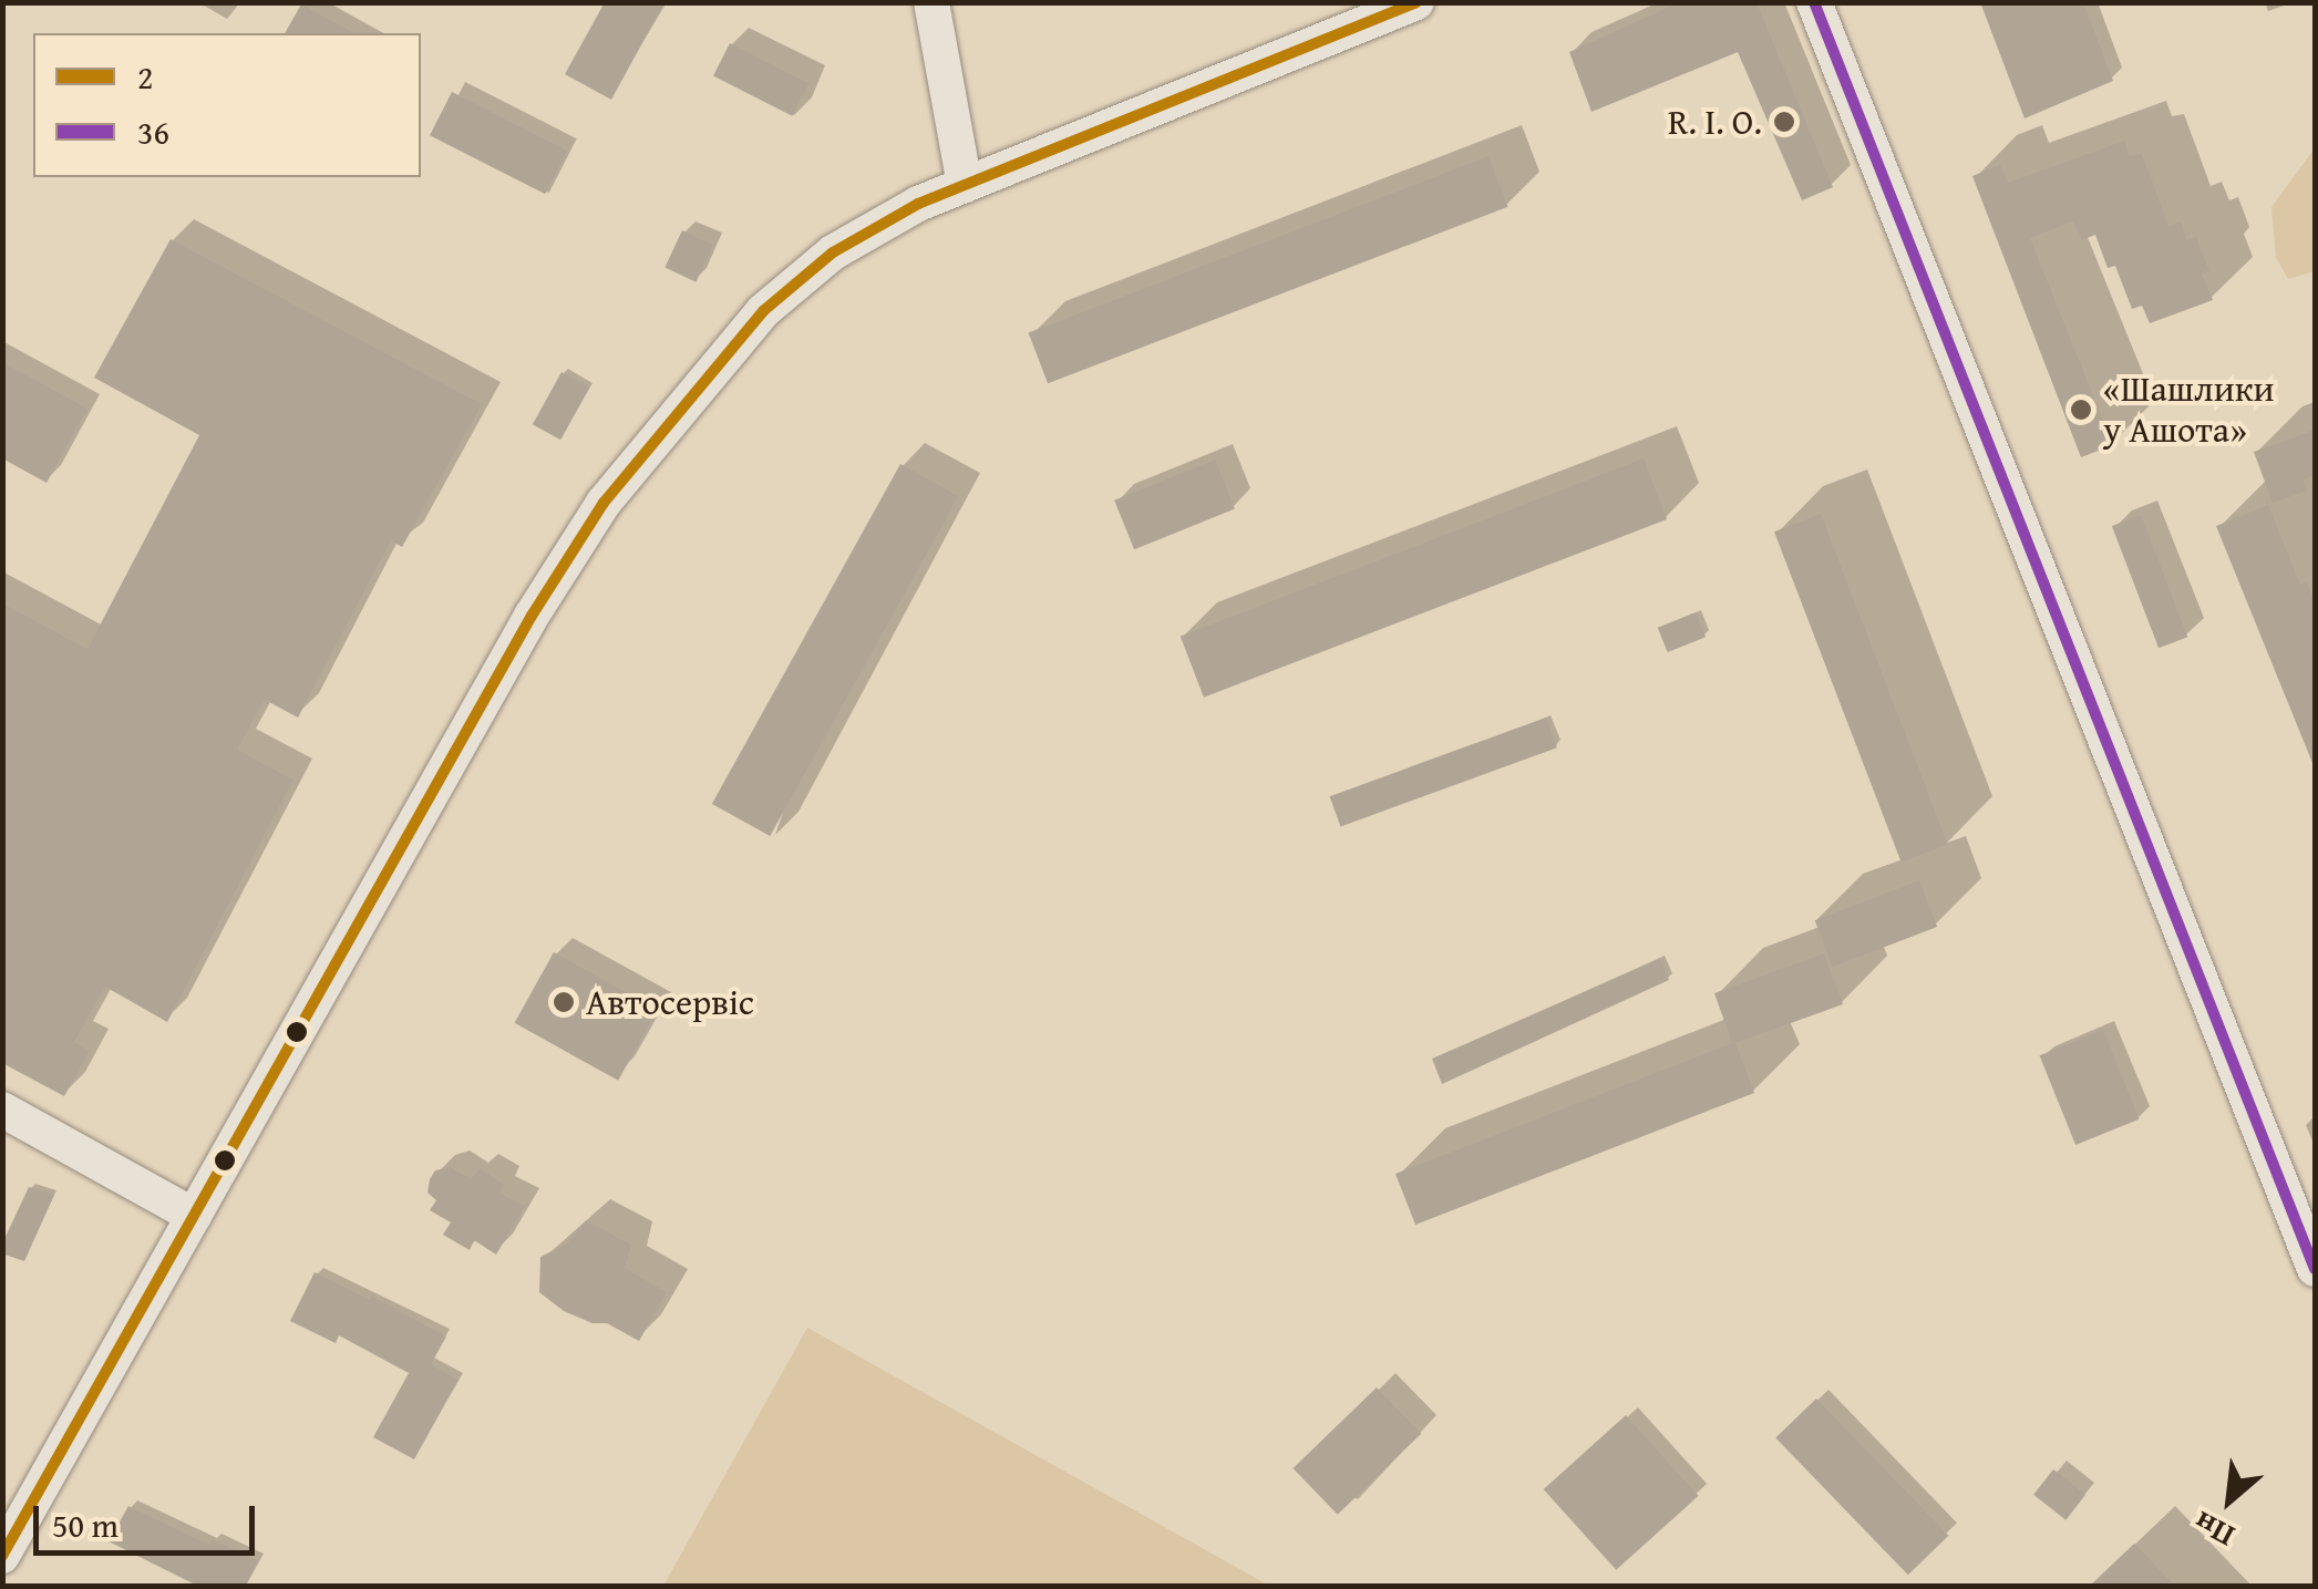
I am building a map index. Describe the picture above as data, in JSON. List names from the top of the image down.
{
  "places": ["R. I. O.", "«Шашлики у Ашота»", "Автосервіс"],
  "lines": ["transit line 2", "transit line 36"],
  "legend": ["2", "36"],
  "scale_bar": "50 m",
  "north": "bottom left"
}
